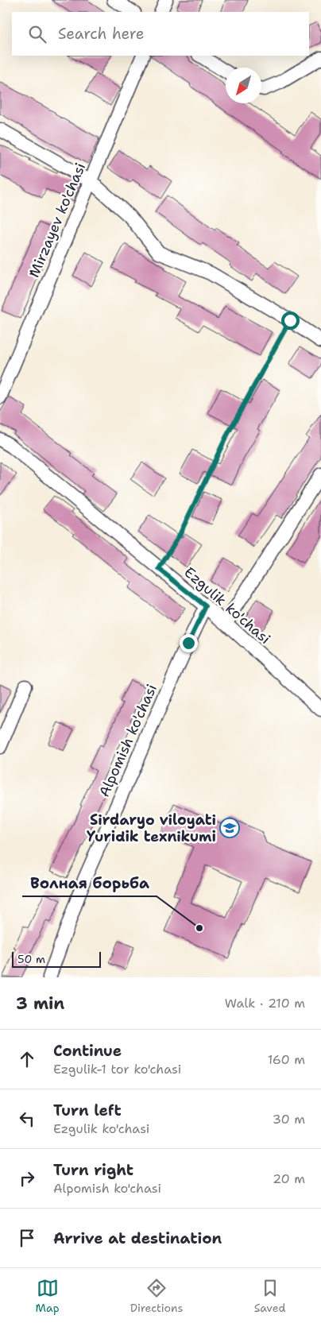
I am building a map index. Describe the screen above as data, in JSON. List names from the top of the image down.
{
  "streets": {
    "street": ["Mirzayev ko'chasi", "Ezgulik ko'chasi", "Alpomish ko'chasi"]
  },
  "crossings": [
    ["Ezgulik ko'chasi", "Alpomish ko'chasi"]
  ],
  "places": {
    "school or university": ["Sirdaryo viloyati Yuridik texnikumi"],
    "other": ["Волная борьба"]
  },
  "scale_bar": "50 m",
  "north": "bottom left",
  "page": {
    "search": "Search here",
    "scale": "50 m",
    "heading": ["3 min", "Walk · 210 m"],
    "list": [
      ["Continue", "Ezgulik-1 tor ko'chasi", "160 m"],
      ["Turn left", "Ezgulik ko'chasi", "30 m"],
      ["Turn right", "Alpomish ko'chasi", "20 m"],
      "Arrive at destination"
    ],
    "nav": ["Map", "Directions", "Saved"]
  }
}
